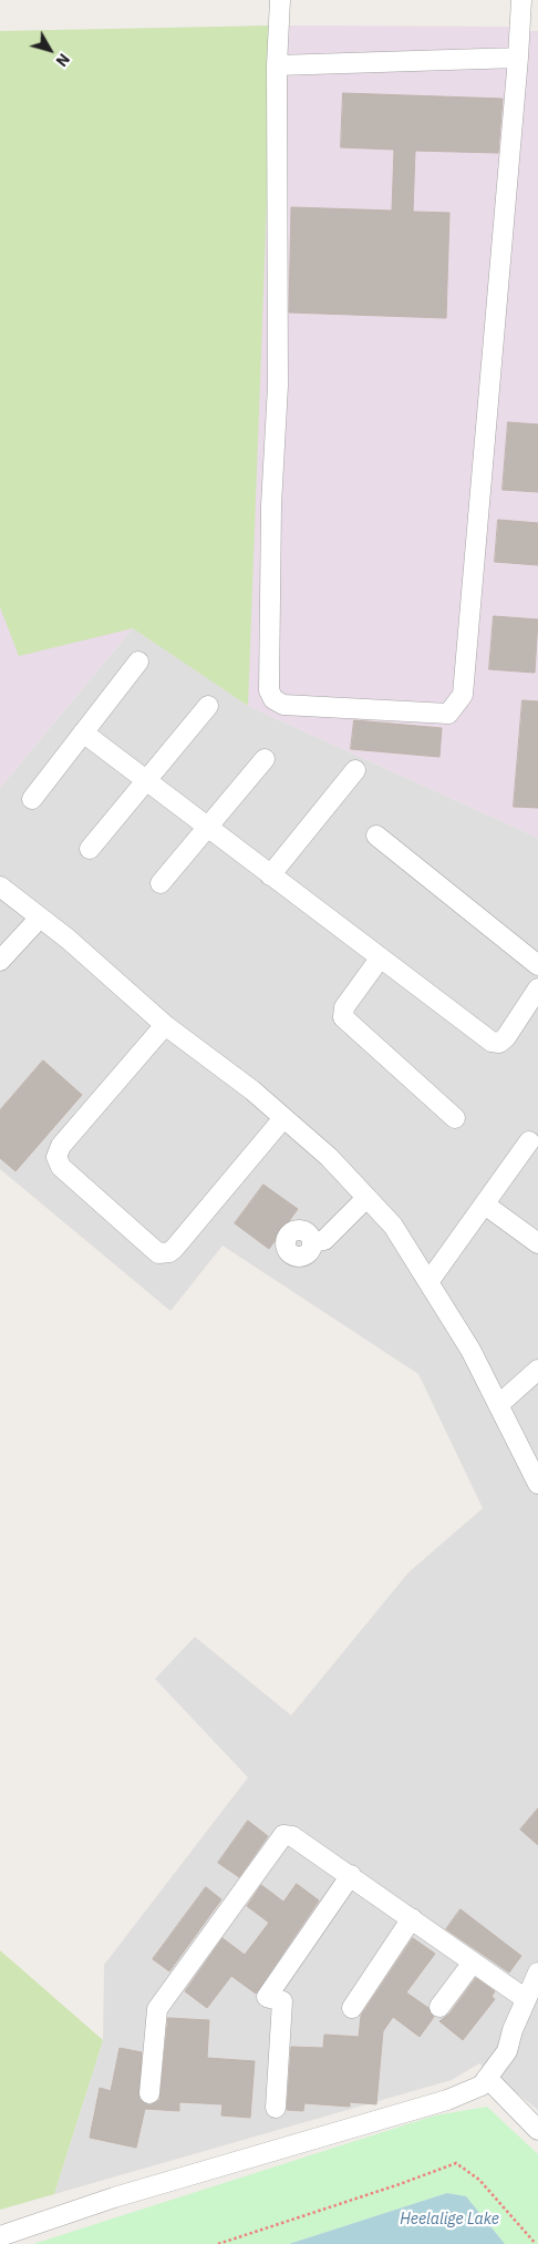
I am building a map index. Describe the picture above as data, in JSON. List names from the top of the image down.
{
  "water": ["Heelalige Lake"],
  "north": "bottom right"
}
